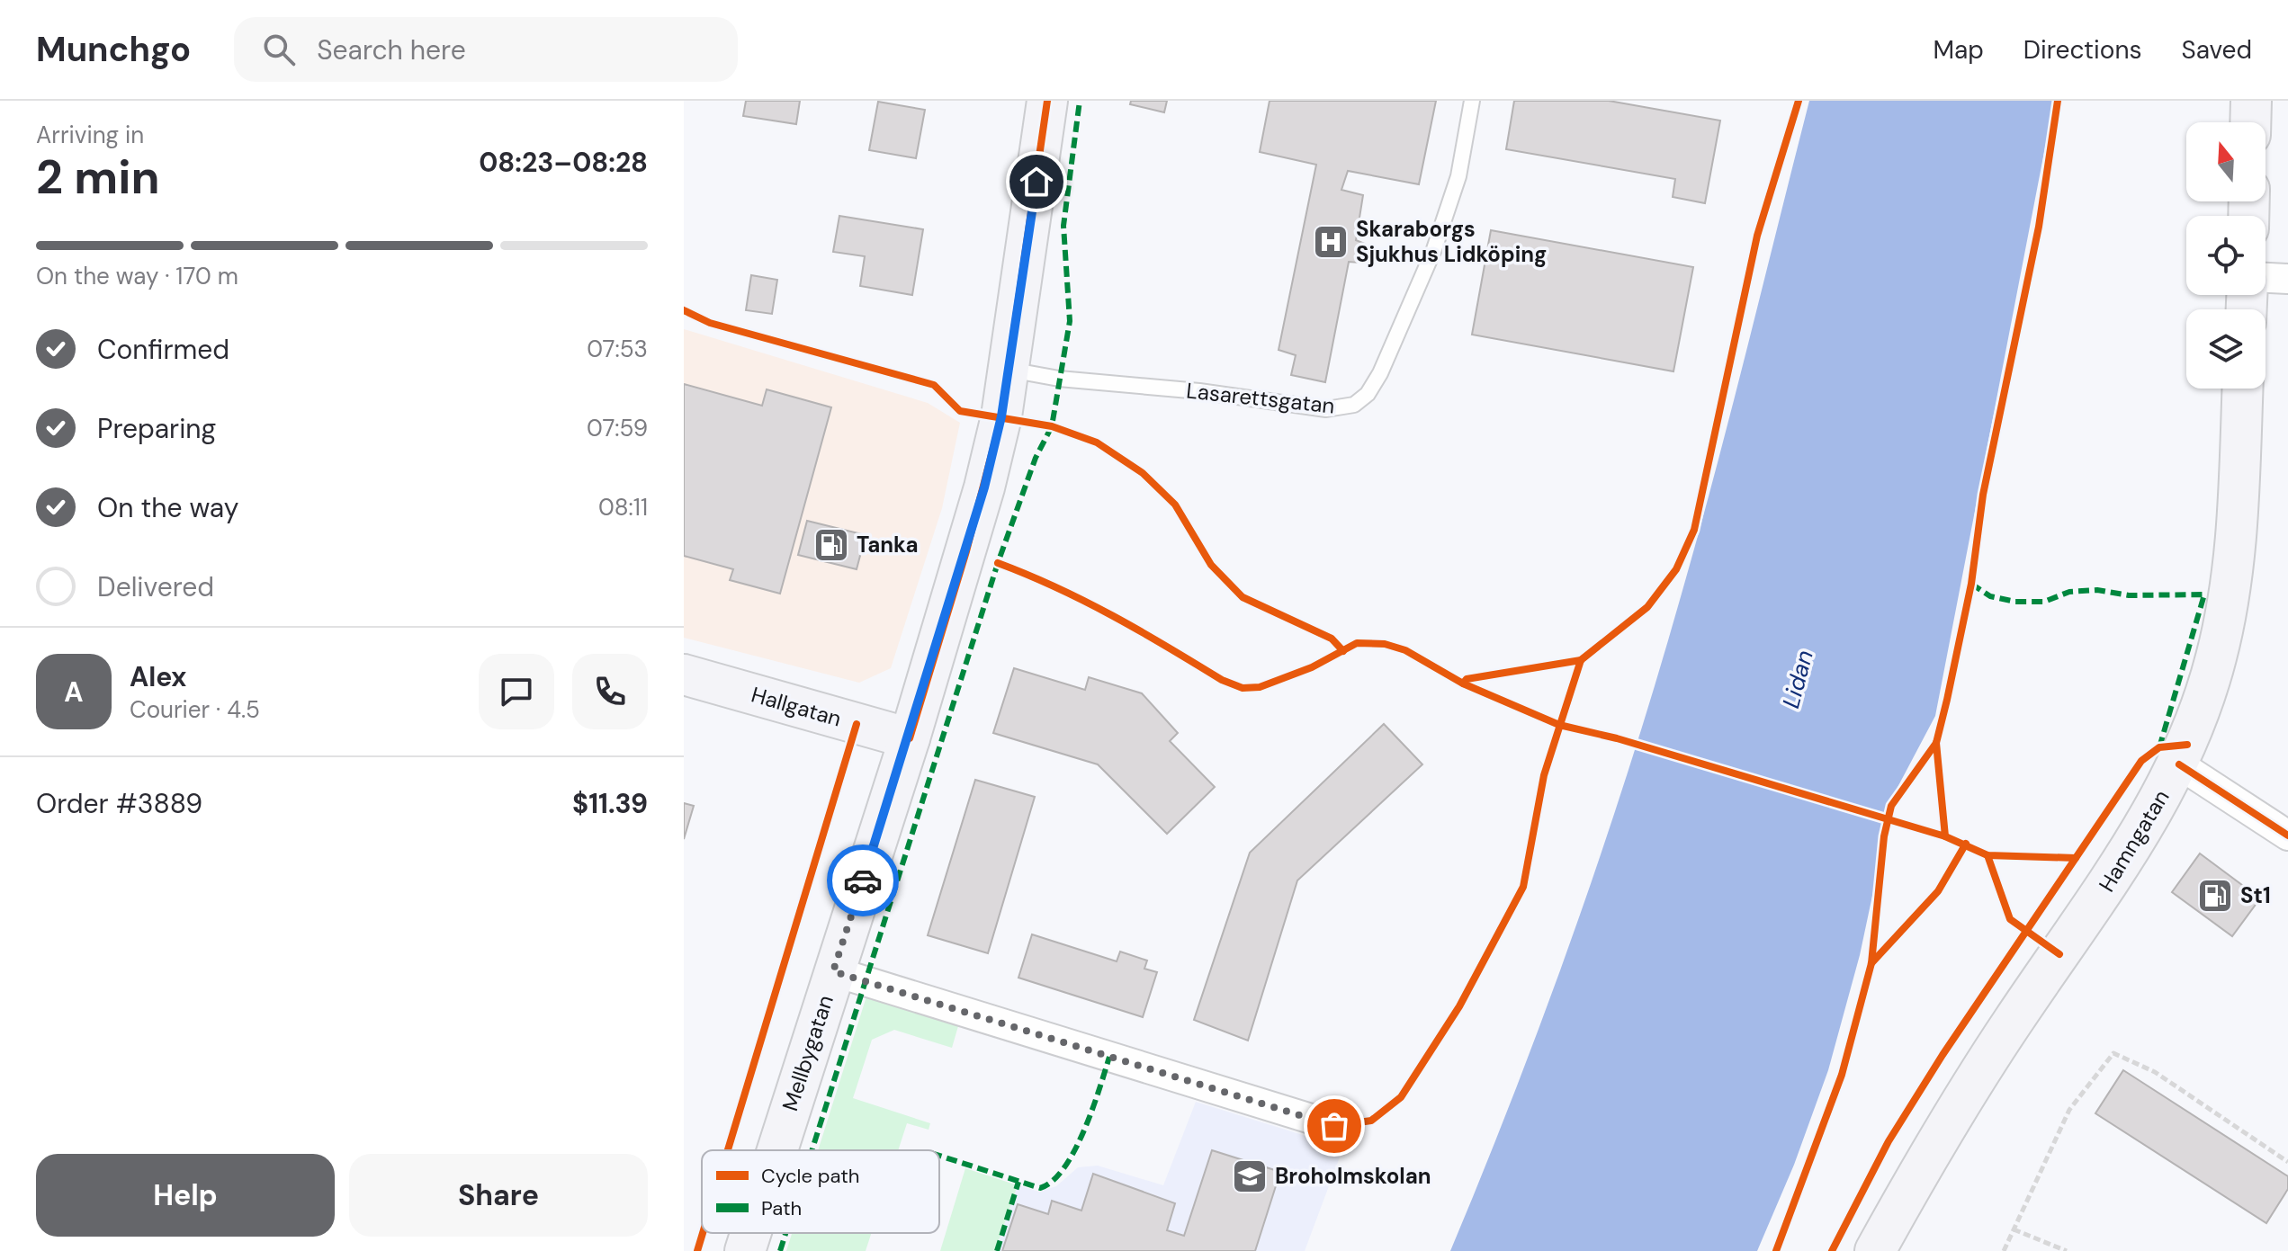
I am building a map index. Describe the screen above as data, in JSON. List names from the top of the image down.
{
  "streets": {
    "street": ["Hallgatan", "Hamngatan", "Mellbygatan"],
    "lane": ["Lasarettsgatan"]
  },
  "crossings": [
    ["Lasarettsgatan", "Mellbygatan"],
    ["Hallgatan", "Mellbygatan"]
  ],
  "water": ["Lidan"],
  "places": {
    "hospital": ["Skaraborgs Sjukhus Lidköping"],
    "fuel station": ["Tanka", "St1"],
    "school or university": ["Broholmskolan"]
  },
  "legend": ["Cycle path", "Path"],
  "north": "top",
  "page": {
    "header": "Munchgo",
    "search": "Search here",
    "nav": ["Map", "Directions", "Saved"],
    "heading": ["2 min", "Arriving in", "08:23–08:28"],
    "panel": [
      "Alex",
      "Courier · 4.5",
      "Order #3889",
      "$11.39"
    ],
    "bar": "On the way · 170 m",
    "list": [
      ["Confirmed", "07:53"],
      ["Preparing", "07:59"],
      ["On the way", "08:11"],
      "Delivered"
    ],
    "round": "A",
    "buttons": ["Help", "Share"]
  }
}
